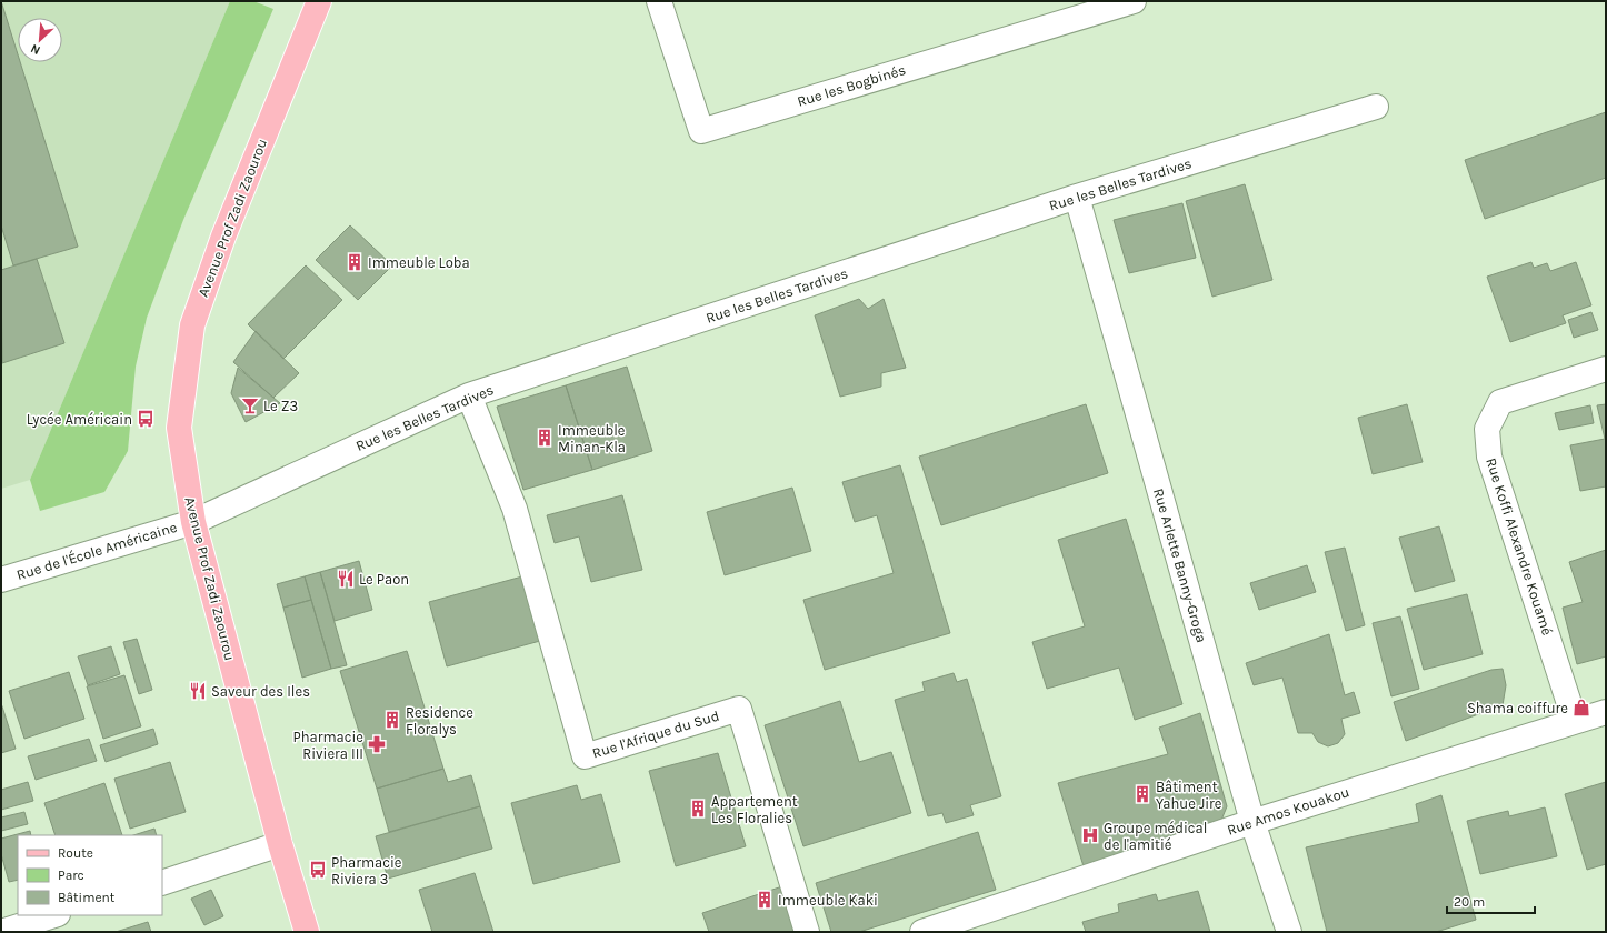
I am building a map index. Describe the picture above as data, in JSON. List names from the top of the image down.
{
  "streets": {
    "main road": ["Avenue Prof Zadi Zaourou"],
    "street": [
      "Rue les Bogbinés",
      "Rue les Belles Tardives",
      "Rue Koffi Alexandre Kouamé",
      "Rue de l'École Américaine",
      "Rue Arlette Banny-Groga",
      "Rue l'Afrique du Sud",
      "Rue Amos Kouakou"
    ]
  },
  "crossings": [
    ["Rue les Belles Tardives", "Avenue Prof Zadi Zaourou"],
    ["Rue les Belles Tardives", "Rue de l'École Américaine"],
    ["Rue les Belles Tardives", "Rue Arlette Banny-Groga"],
    ["Rue les Belles Tardives", "Rue l'Afrique du Sud"],
    ["Avenue Prof Zadi Zaourou", "Rue de l'École Américaine"],
    ["Rue Koffi Alexandre Kouamé", "Rue Amos Kouakou"],
    ["Rue Arlette Banny-Groga", "Rue Amos Kouakou"]
  ],
  "places": {
    "building": [
      "Immeuble Loba",
      "Immeuble Minan-Kla",
      "Residence Floralys",
      "Bâtiment Yahue Jire",
      "Appartement Les Floralies",
      "Immeuble Kaki"
    ],
    "bar": ["Le Z3"],
    "bus stop": ["Lycée Américain", "Pharmacie Riviera 3"],
    "restaurant": ["Le Paon", "Saveur des Iles"],
    "shop": ["Shama coiffure"],
    "pharmacy": ["Pharmacie Riviera III"],
    "hospital": ["Groupe médical de l'amitié"]
  },
  "legend": ["Route", "Parc", "Bâtiment"],
  "scale_bar": "20 m",
  "north": "bottom left"
}
